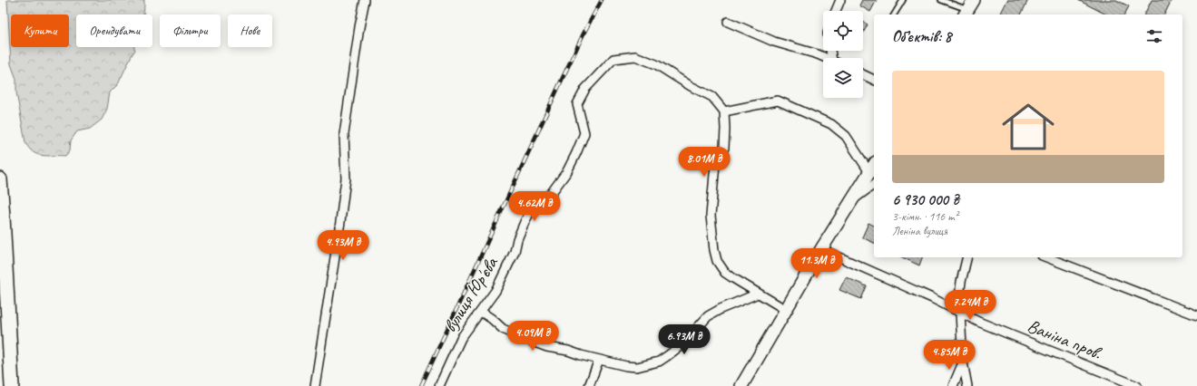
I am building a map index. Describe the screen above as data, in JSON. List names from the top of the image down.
{
  "streets": {
    "street": ["вулиця Юр'єва", "Ваніна пров."]
  },
  "page": {
    "chip": [
      "Купити",
      "Орендувати",
      "Фільтри",
      "Нове"
    ],
    "heading": "Об’єктів: 8",
    "list": [
      {
        "name": "6 930 000 ₴",
        "note": "3-кімн. · 116 m² · Леніна вулиця"
      }
    ],
    "price": [
      "8.01M ₴",
      "4.62M ₴",
      "4.93M ₴",
      "11.3M ₴",
      "7.24M ₴",
      "4.09M ₴",
      "6.93M ₴",
      "4.85M ₴"
    ]
  }
}
